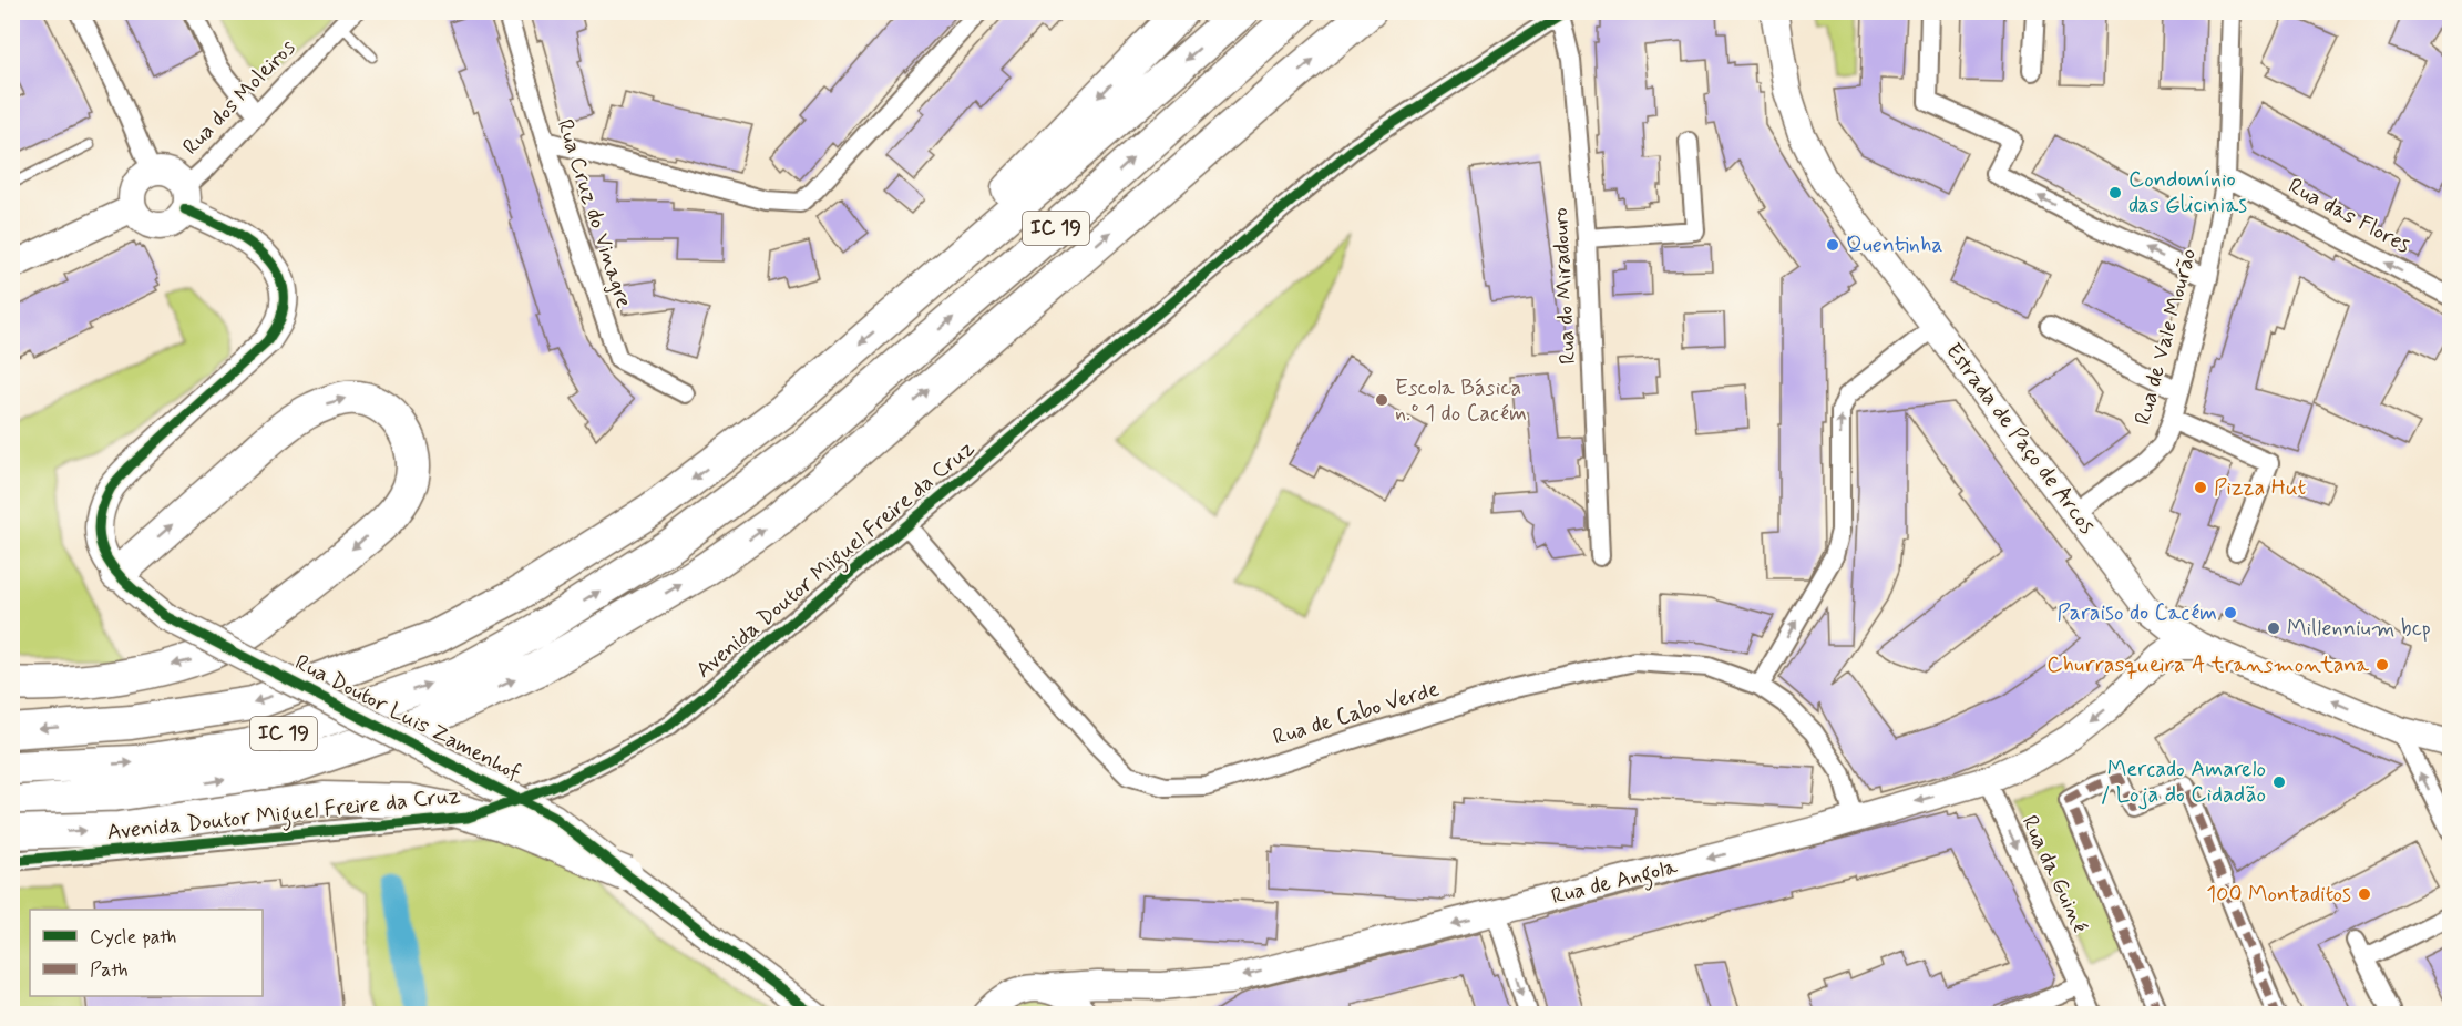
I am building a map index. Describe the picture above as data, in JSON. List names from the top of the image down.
{
  "streets": {
    "highway": ["IC 19"],
    "street": [
      "Rua dos Moleiros",
      "Rua Cruz do Vinagre",
      "Rua das Flores",
      "Rua do Miradouro",
      "Rua de Vale Mourão",
      "Estrada de Paço de Arcos",
      "Avenida Doutor Miguel Freire da Cruz",
      "Rua de Cabo Verde",
      "Rua Doutor Luis Zamenhof",
      "Rua da Guiné",
      "Rua de Angola"
    ]
  },
  "crossings": [
    ["Rua dos Moleiros", "Rua Doutor Luis Zamenhof"],
    ["Rua das Flores", "Rua de Vale Mourão"],
    ["Rua do Miradouro", "Avenida Doutor Miguel Freire da Cruz"],
    ["Rua de Vale Mourão", "Estrada de Paço de Arcos"],
    ["Estrada de Paço de Arcos", "Rua de Angola"],
    ["Avenida Doutor Miguel Freire da Cruz", "Rua de Cabo Verde"],
    ["Rua de Cabo Verde", "Rua de Angola"],
    ["Rua da Guiné", "Rua de Angola"]
  ],
  "one_way": ["Rua das Flores", "Rua da Guiné", "Rua de Angola"],
  "places": [
    "Condomínio das Glicinias",
    "Quentinha",
    "Escola Básica n.º 1 do Cacém",
    "Pizza Hut",
    "Paraiso do Cacém",
    "Millennium bcp",
    "Churrasqueira A transmontana",
    "Mercado Amarelo / Loja do Cidadão",
    "100 Montaditos"
  ],
  "legend": ["Cycle path", "Path"]
}
